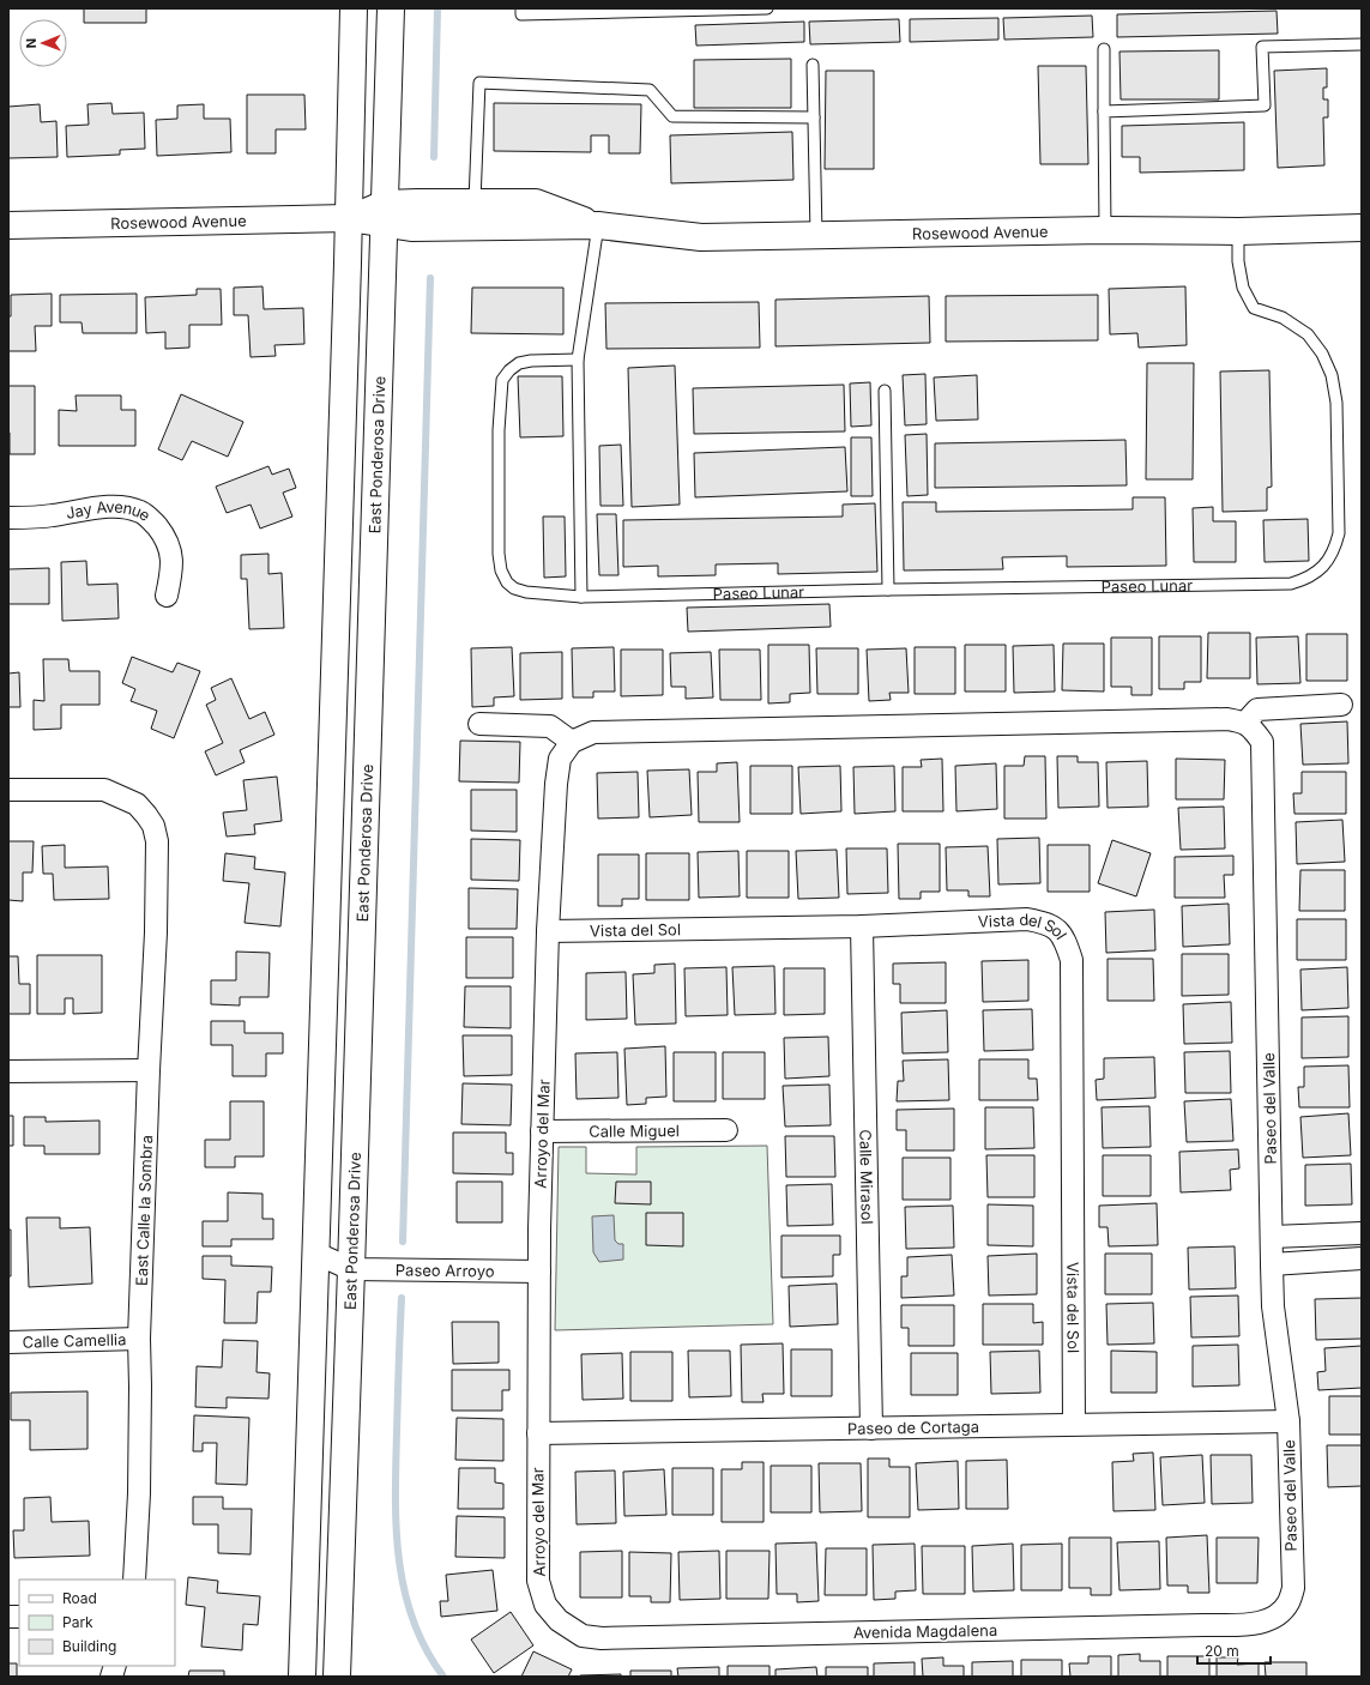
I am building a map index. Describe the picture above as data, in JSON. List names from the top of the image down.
{
  "streets": {
    "main road": ["Rosewood Avenue", "East Ponderosa Drive"],
    "street": [
      "Jay Avenue",
      "Vista del Sol",
      "Paseo del Valle",
      "Calle Miguel",
      "Arroyo del Mar",
      "Calle Mirasol",
      "East Calle la Sombra",
      "Paseo Arroyo",
      "Calle Camellia",
      "Paseo de Cortaga",
      "Avenida Magdalena"
    ],
    "lane": ["Paseo Lunar"]
  },
  "crossings": [
    ["Rosewood Avenue", "East Ponderosa Drive"],
    ["Rosewood Avenue", "Paseo Lunar"],
    ["East Ponderosa Drive", "Paseo Arroyo"],
    ["Vista del Sol", "Arroyo del Mar"],
    ["Vista del Sol", "Calle Mirasol"],
    ["Vista del Sol", "Paseo de Cortaga"],
    ["Paseo del Valle", "Paseo de Cortaga"],
    ["Paseo del Valle", "Avenida Magdalena"],
    ["Calle Miguel", "Arroyo del Mar"],
    ["Arroyo del Mar", "Paseo Arroyo"],
    ["Arroyo del Mar", "Paseo de Cortaga"],
    ["Arroyo del Mar", "Avenida Magdalena"],
    ["Calle Mirasol", "Paseo de Cortaga"],
    ["East Calle la Sombra", "Calle Camellia"]
  ],
  "legend": ["Road", "Park", "Building"],
  "scale_bar": "20 m",
  "north": "left"
}
